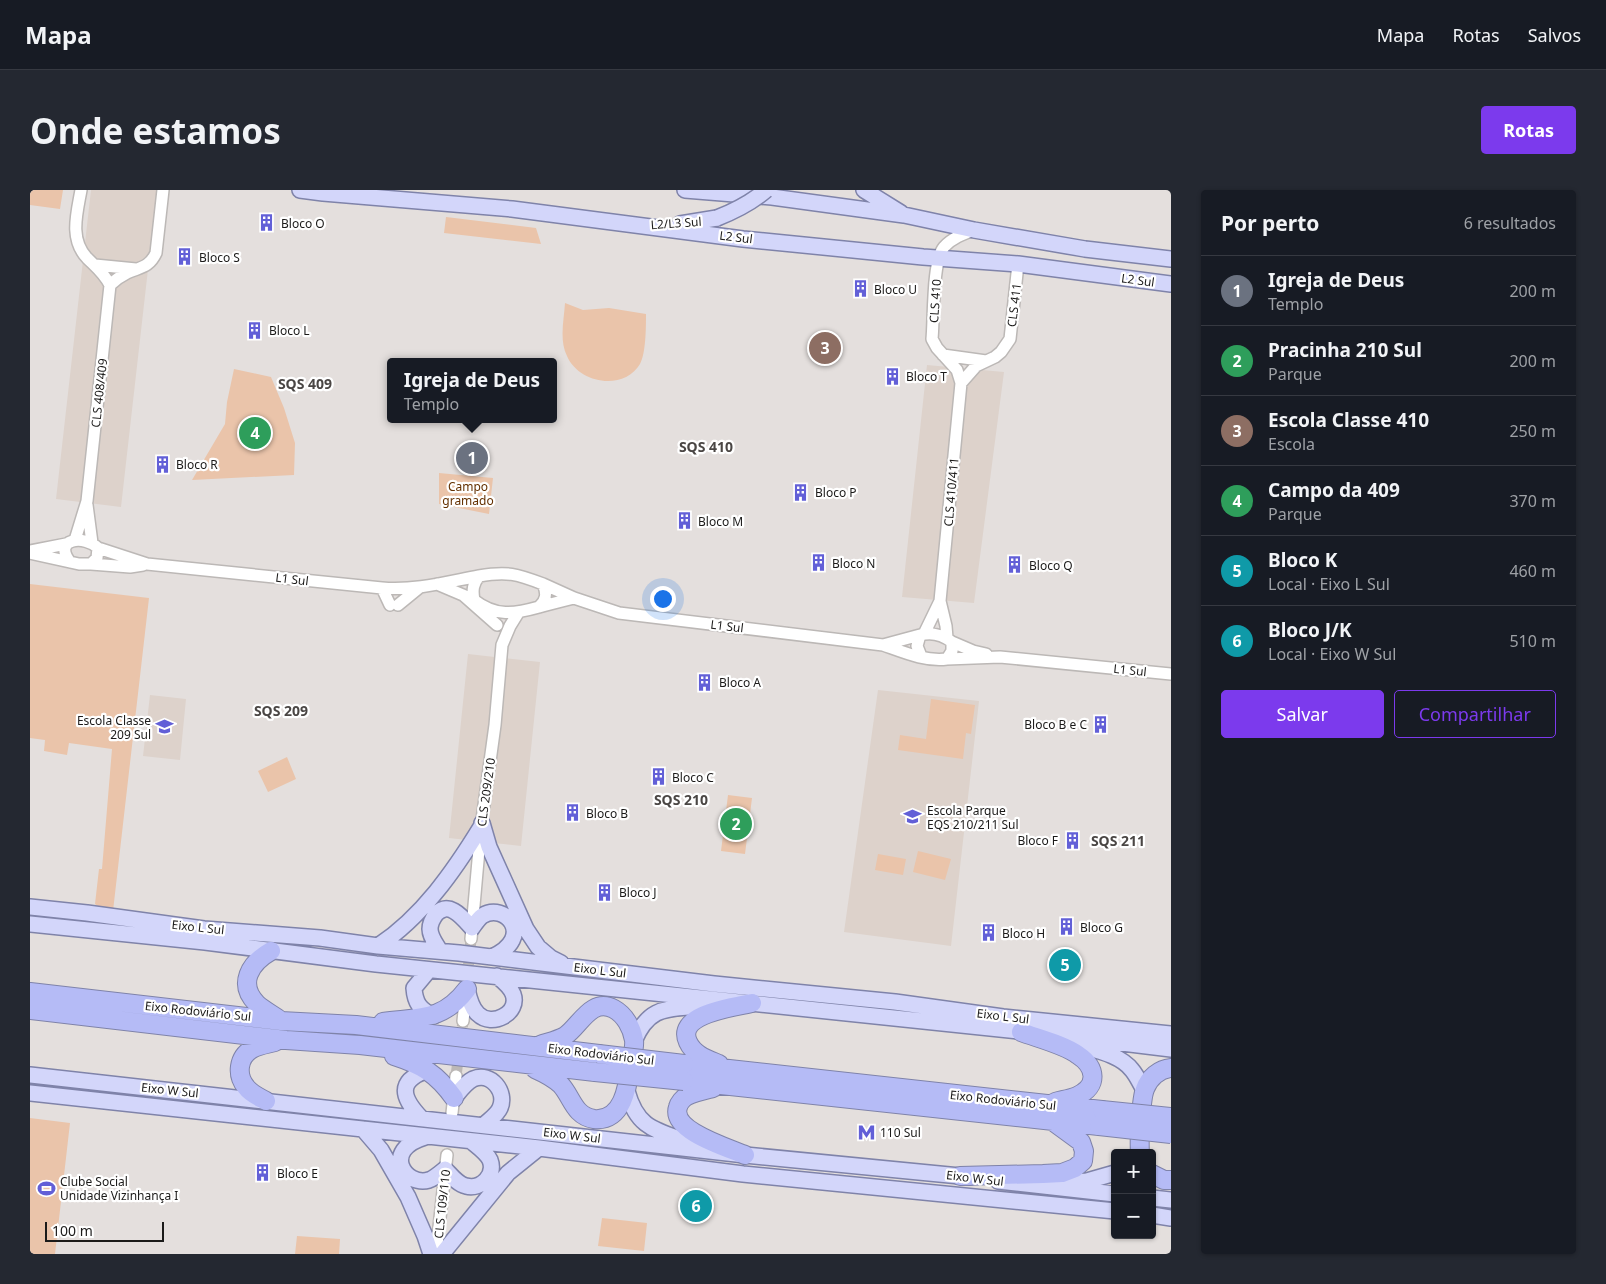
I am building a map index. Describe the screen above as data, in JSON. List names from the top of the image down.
{
  "streets": {
    "highway": ["Eixo Rodoviário Sul"],
    "main road": [
      "L2/L3 Sul",
      "L2 Sul",
      "Eixo L Sul",
      "Eixo W Sul"
    ],
    "street": [
      "CLS 410",
      "CLS 411",
      "CLS 408/409",
      "CLS 410/411",
      "L1 Sul",
      "CLS 209/210",
      "CLS 109/110"
    ]
  },
  "crossings": [
    ["L2/L3 Sul", "L2 Sul"],
    ["L2 Sul", "CLS 410"],
    ["L2 Sul", "CLS 411"],
    ["CLS 410", "CLS 411"],
    ["CLS 410", "CLS 410/411"],
    ["CLS 411", "CLS 410/411"],
    ["CLS 408/409", "L1 Sul"],
    ["CLS 410/411", "L1 Sul"]
  ],
  "districts": [
    "SQS 409",
    "SQS 410",
    "SQS 209",
    "SQS 210",
    "SQS 211"
  ],
  "parks": ["Campo gramado"],
  "places": {
    "building": [
      "Bloco O",
      "Bloco S",
      "Bloco U",
      "Bloco L",
      "Bloco T",
      "Bloco R",
      "Bloco P",
      "Bloco M",
      "Bloco N",
      "Bloco Q",
      "Bloco A",
      "Bloco B e C",
      "Bloco C",
      "Bloco B",
      "Bloco F",
      "Bloco J",
      "Bloco G",
      "Bloco H",
      "Bloco E"
    ],
    "school or university": ["Escola Classe 209 Sul", "Escola Parque EQS 210/211 Sul"],
    "metro station": ["110 Sul"],
    "sports": ["Clube Social Unidade Vizinhança I"]
  },
  "scale_bar": "100 m",
  "page": {
    "header": "Mapa",
    "nav": ["Mapa", "Rotas", "Salvos"],
    "buttons": [
      "Rotas",
      ["Salvar", "Compartilhar"]
    ],
    "title": "Onde estamos",
    "heading": ["Por perto", "6 resultados"],
    "list": [
      {
        "mark": "1",
        "name": "Igreja de Deus",
        "note": "Templo",
        "value": "200 m"
      },
      {
        "mark": "2",
        "name": "Pracinha 210 Sul",
        "note": "Parque",
        "value": "200 m"
      },
      {
        "mark": "3",
        "name": "Escola Classe 410",
        "note": "Escola",
        "value": "250 m"
      },
      {
        "mark": "4",
        "name": "Campo da 409",
        "note": "Parque",
        "value": "370 m"
      },
      {
        "mark": "5",
        "name": "Bloco K",
        "note": "Local · Eixo L Sul",
        "value": "460 m"
      },
      {
        "mark": "6",
        "name": "Bloco J/K",
        "note": "Local · Eixo W Sul",
        "value": "510 m"
      }
    ],
    "pins": [
      "3",
      "4",
      "1",
      "2",
      "5",
      "6"
    ],
    "popup": ["Igreja de Deus", "Templo"],
    "map_buttons": ["+", "−"],
    "scale": "100 m"
  }
}
